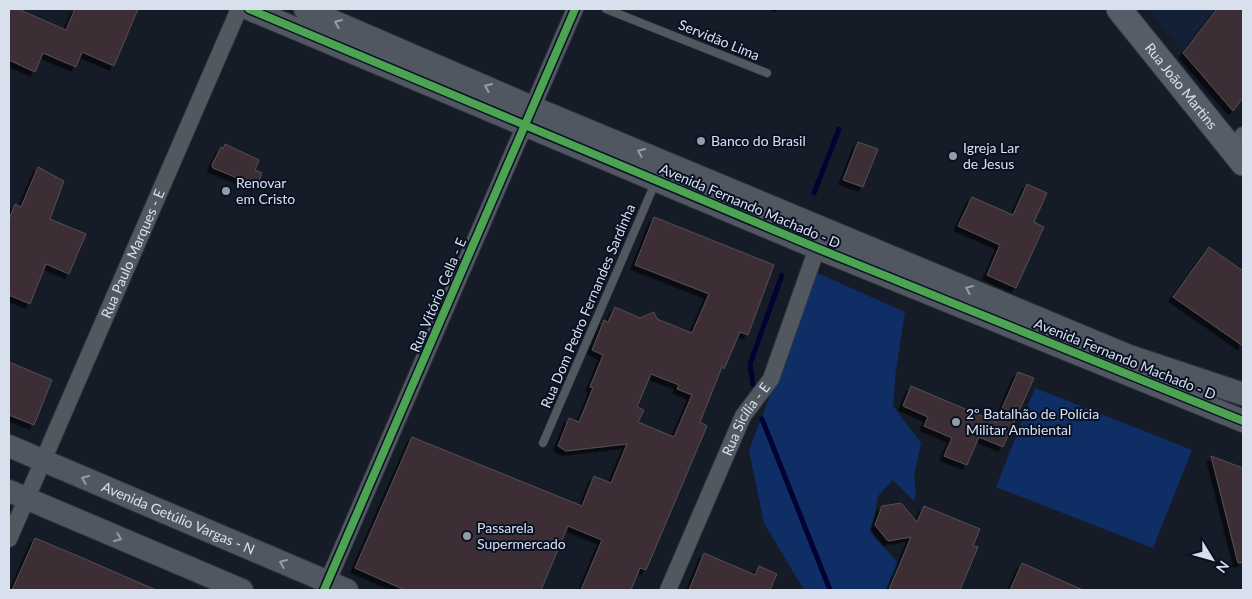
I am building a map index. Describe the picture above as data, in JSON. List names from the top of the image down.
{
  "streets": {
    "main road": ["Rua João Martins"],
    "street": [
      "Avenida Fernando Machado - D",
      "Rua Paulo Marques - E",
      "Rua Vitório Cella - E",
      "Rua Sicília - E",
      "Avenida Getúlio Vargas - N"
    ],
    "lane": ["Servidão Lima", "Rua Dom Pedro Fernandes Sardinha"]
  },
  "crossings": [
    ["Avenida Fernando Machado - D", "Rua Vitório Cella - E"],
    ["Avenida Fernando Machado - D", "Rua Dom Pedro Fernandes Sardinha"],
    ["Avenida Fernando Machado - D", "Rua Sicília - E"],
    ["Rua Paulo Marques - E", "Avenida Getúlio Vargas - N"],
    ["Rua Vitório Cella - E", "Avenida Getúlio Vargas - N"]
  ],
  "places": [
    "Banco do Brasil",
    "Igreja Lar de Jesus",
    "Renovar em Cristo",
    "2º Batalhão de Polícia Militar Ambiental",
    "Passarela Supermercado"
  ],
  "north": "bottom right"
}
